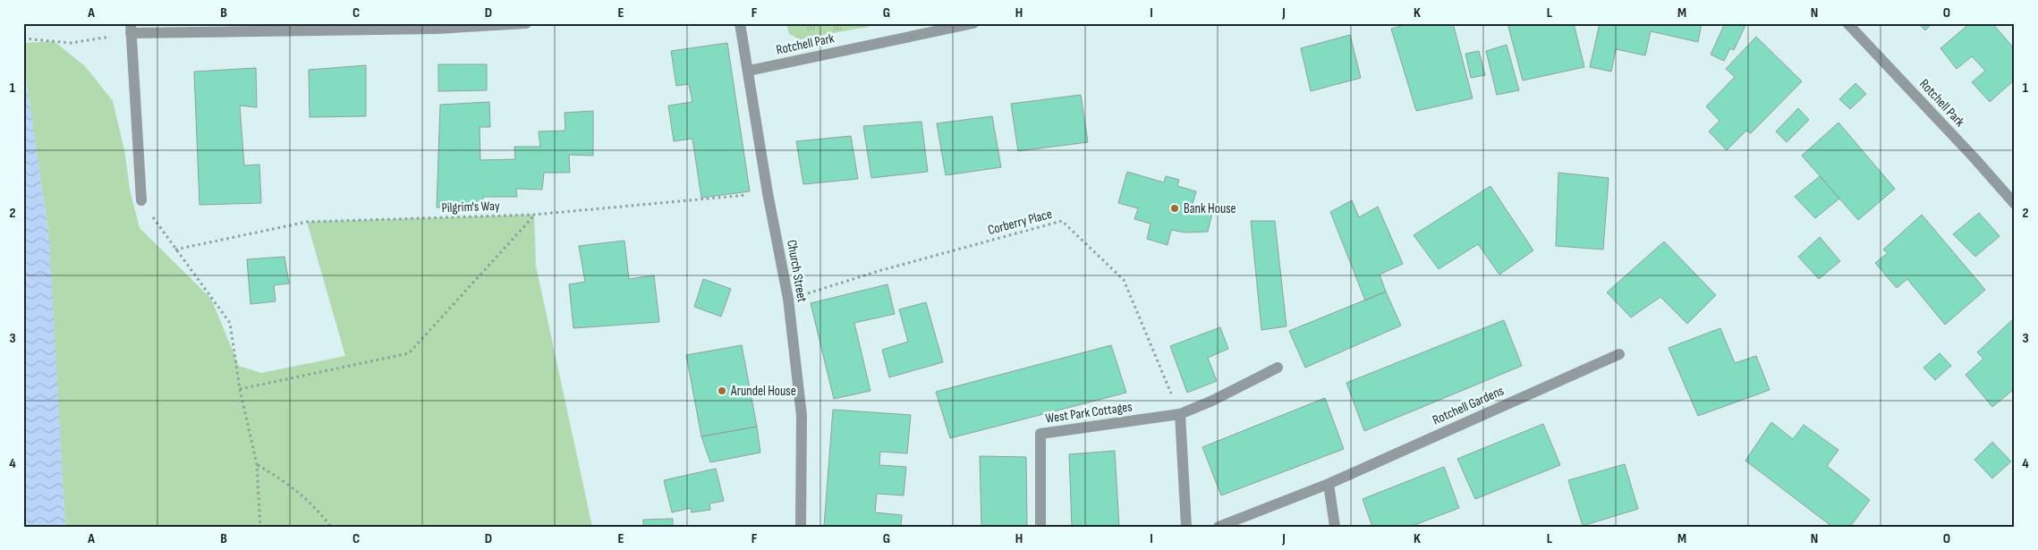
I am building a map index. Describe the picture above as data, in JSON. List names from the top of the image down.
{
  "streets": {
    "street": [
      "Rotchell Park",
      "Church Street",
      "Rotchell Gardens",
      "West Park Cottages"
    ],
    "path": ["Pilgrim's Way", "Corberry Place"]
  },
  "crossings": [
    ["Rotchell Park", "Church Street"],
    ["Pilgrim's Way", "Church Street"],
    ["Corberry Place", "Church Street"],
    ["Corberry Place", "West Park Cottages"]
  ],
  "places": ["Bank House", "Arundel House"],
  "grid": {
    "columns": [
      "A",
      "B",
      "C",
      "D",
      "E",
      "F",
      "G",
      "H",
      "I",
      "J",
      "K",
      "L",
      "M",
      "N",
      "O"
    ],
    "rows": [
      "1",
      "2",
      "3",
      "4"
    ]
  }
}
